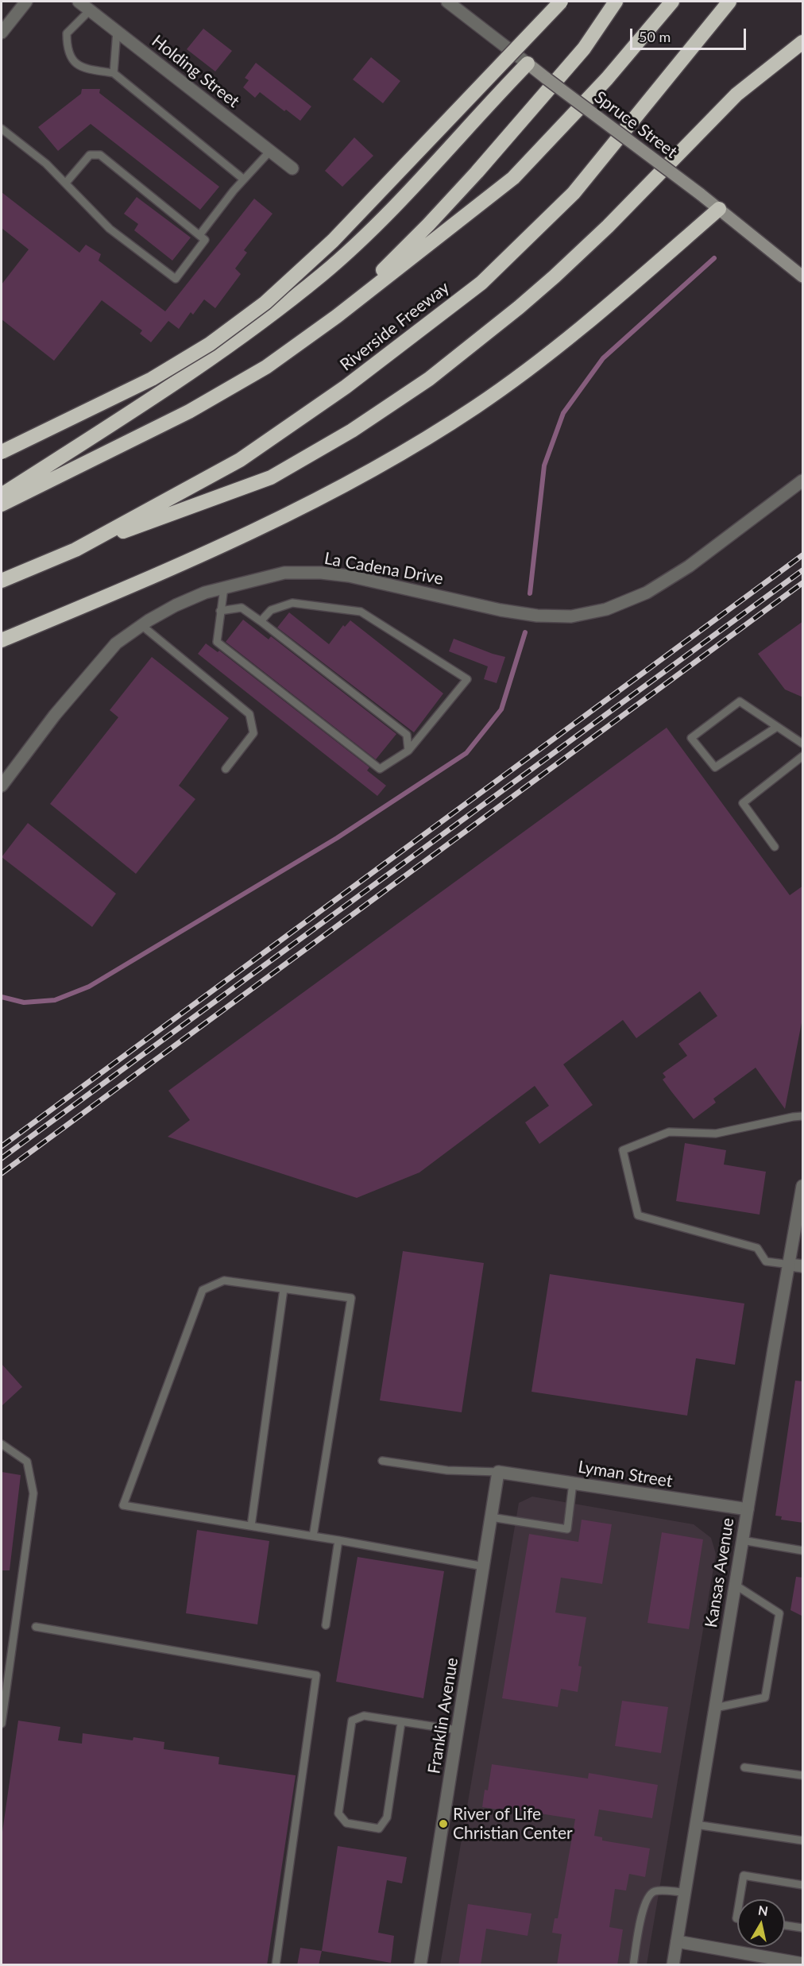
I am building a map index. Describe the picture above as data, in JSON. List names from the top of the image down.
{
  "streets": {
    "highway": ["Riverside Freeway"],
    "main road": ["Spruce Street"],
    "street": [
      "Holding Street",
      "La Cadena Drive",
      "Lyman Street",
      "Kansas Avenue",
      "Franklin Avenue"
    ]
  },
  "crossings": [
    ["Lyman Street", "Kansas Avenue"],
    ["Lyman Street", "Franklin Avenue"]
  ],
  "places": ["River of Life Christian Center"],
  "scale_bar": "50 m",
  "north": "top"
}
